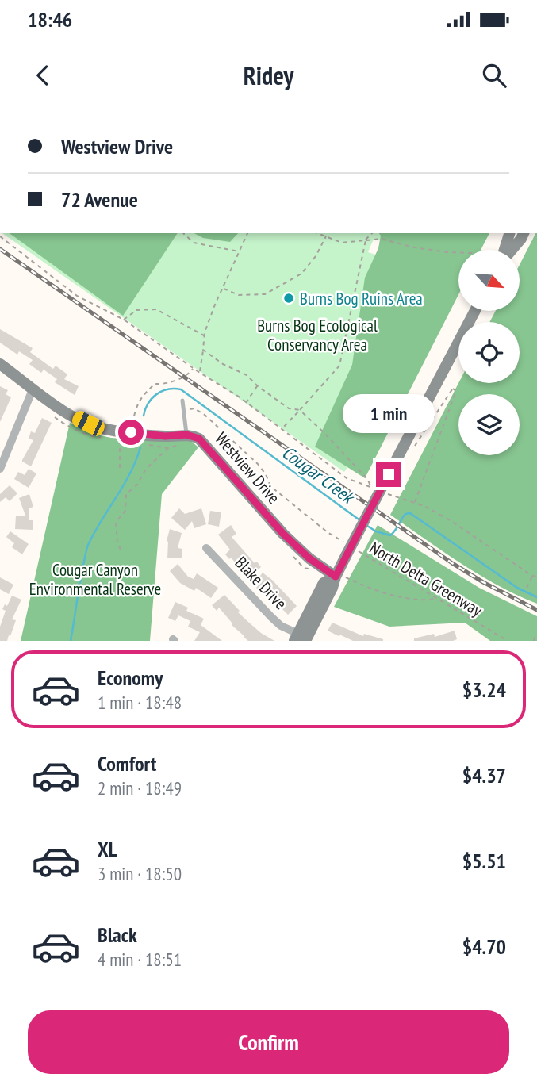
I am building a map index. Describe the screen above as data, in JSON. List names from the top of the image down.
{
  "streets": {
    "main road": ["Westview Drive"],
    "street": ["Blake Drive"],
    "path": ["North Delta Greenway"]
  },
  "water": ["Cougar Creek"],
  "parks": ["Burns Bog Ecological Conservancy Area", "Cougar Canyon Environmental Reserve"],
  "places": ["Burns Bog Ruins Area"],
  "north": "bottom right",
  "page": {
    "status": "18:46",
    "header": "Ridey",
    "banner": ["Westview Drive", "72 Avenue"],
    "bubble": "1 min",
    "list": [
      {
        "name": "Economy",
        "note": "1 min · 18:48",
        "value": "$3.24"
      },
      {
        "name": "Comfort",
        "note": "2 min · 18:49",
        "value": "$4.37"
      },
      {
        "name": "XL",
        "note": "3 min · 18:50",
        "value": "$5.51"
      },
      {
        "name": "Black",
        "note": "4 min · 18:51",
        "value": "$4.70"
      }
    ],
    "buttons": "Confirm"
  }
}
